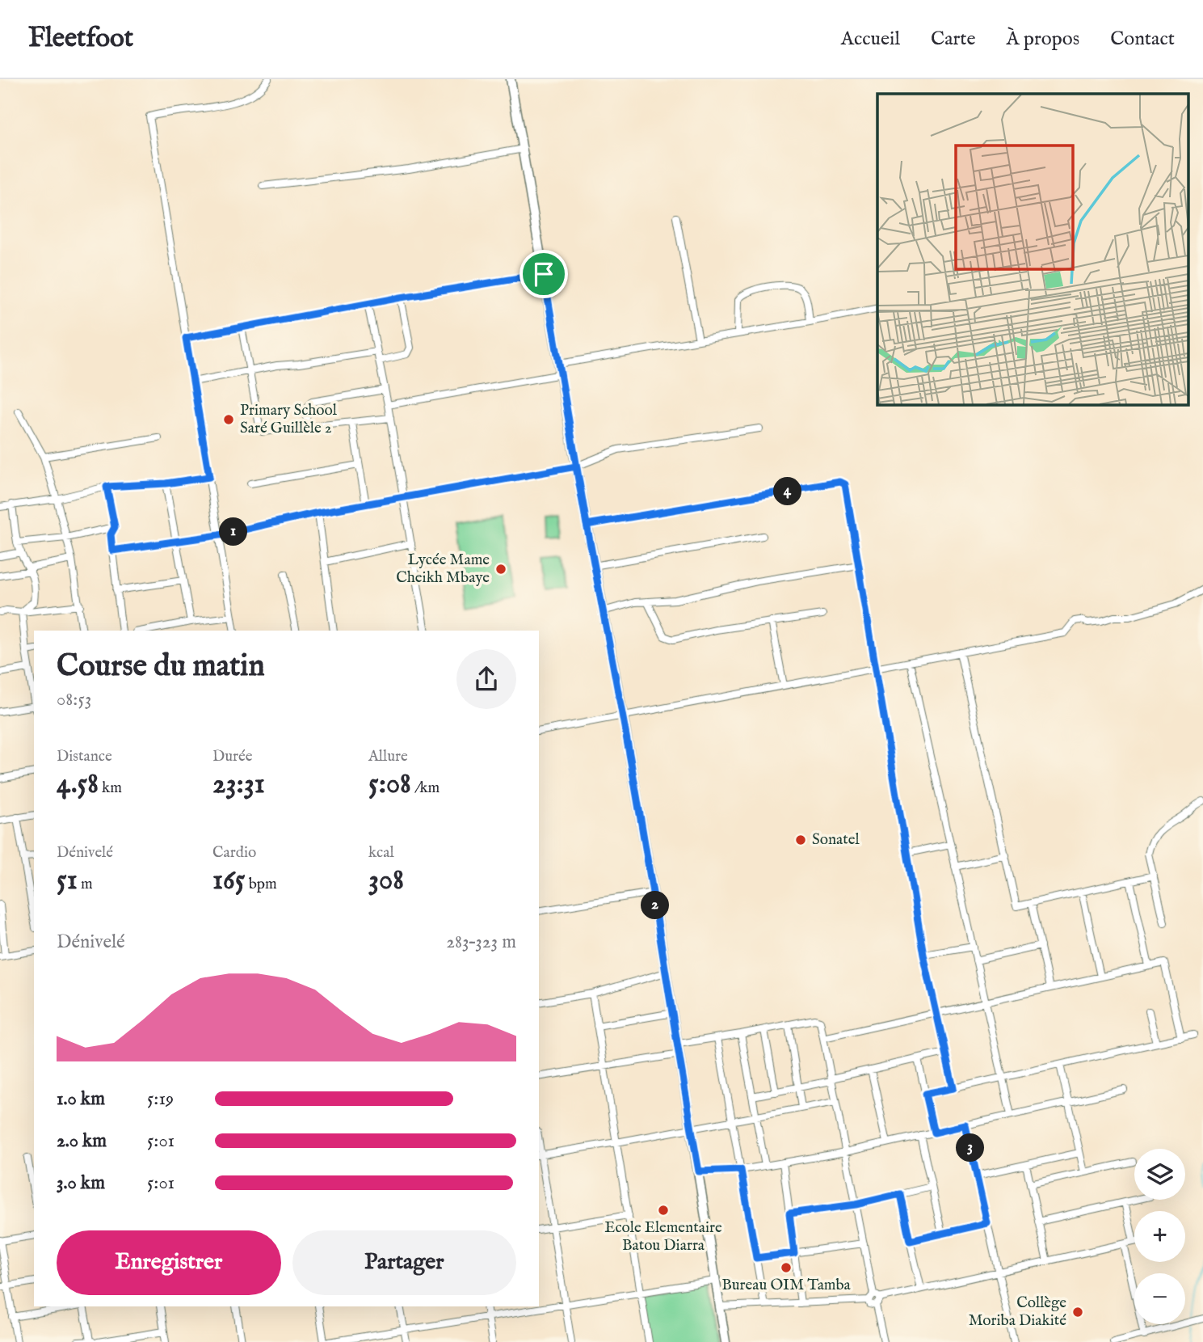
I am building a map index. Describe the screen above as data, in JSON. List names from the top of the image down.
{
  "places": [
    "Primary School Saré Guillèle 2",
    "Lycée Mame Cheikh Mbaye",
    "Sonatel",
    "Ecole Elementaire Batou Diarra",
    "Bureau OIM Tamba",
    "Collège Moriba Diakité"
  ],
  "page": {
    "header": "Fleetfoot",
    "nav": [
      "Accueil",
      "Carte",
      "À propos",
      "Contact"
    ],
    "pins": [
      "4",
      "1",
      "2",
      "3"
    ],
    "heading": ["Course du matin", "08:53"],
    "stats": [
      ["Distance", "4.58 km"],
      ["Durée", "23:31"],
      ["Allure", "5:08 /km"],
      ["Dénivelé", "51 m"],
      ["Cardio", "165 bpm"],
      ["kcal", "308"]
    ],
    "chart": ["Dénivelé", "283–323 m"],
    "list": [
      {
        "name": "1.0 km",
        "note": "5:19"
      },
      {
        "name": "2.0 km",
        "note": "5:01"
      },
      {
        "name": "3.0 km",
        "note": "5:01"
      }
    ],
    "map_buttons": ["+", "−"],
    "buttons": ["Enregistrer", "Partager"]
  }
}
